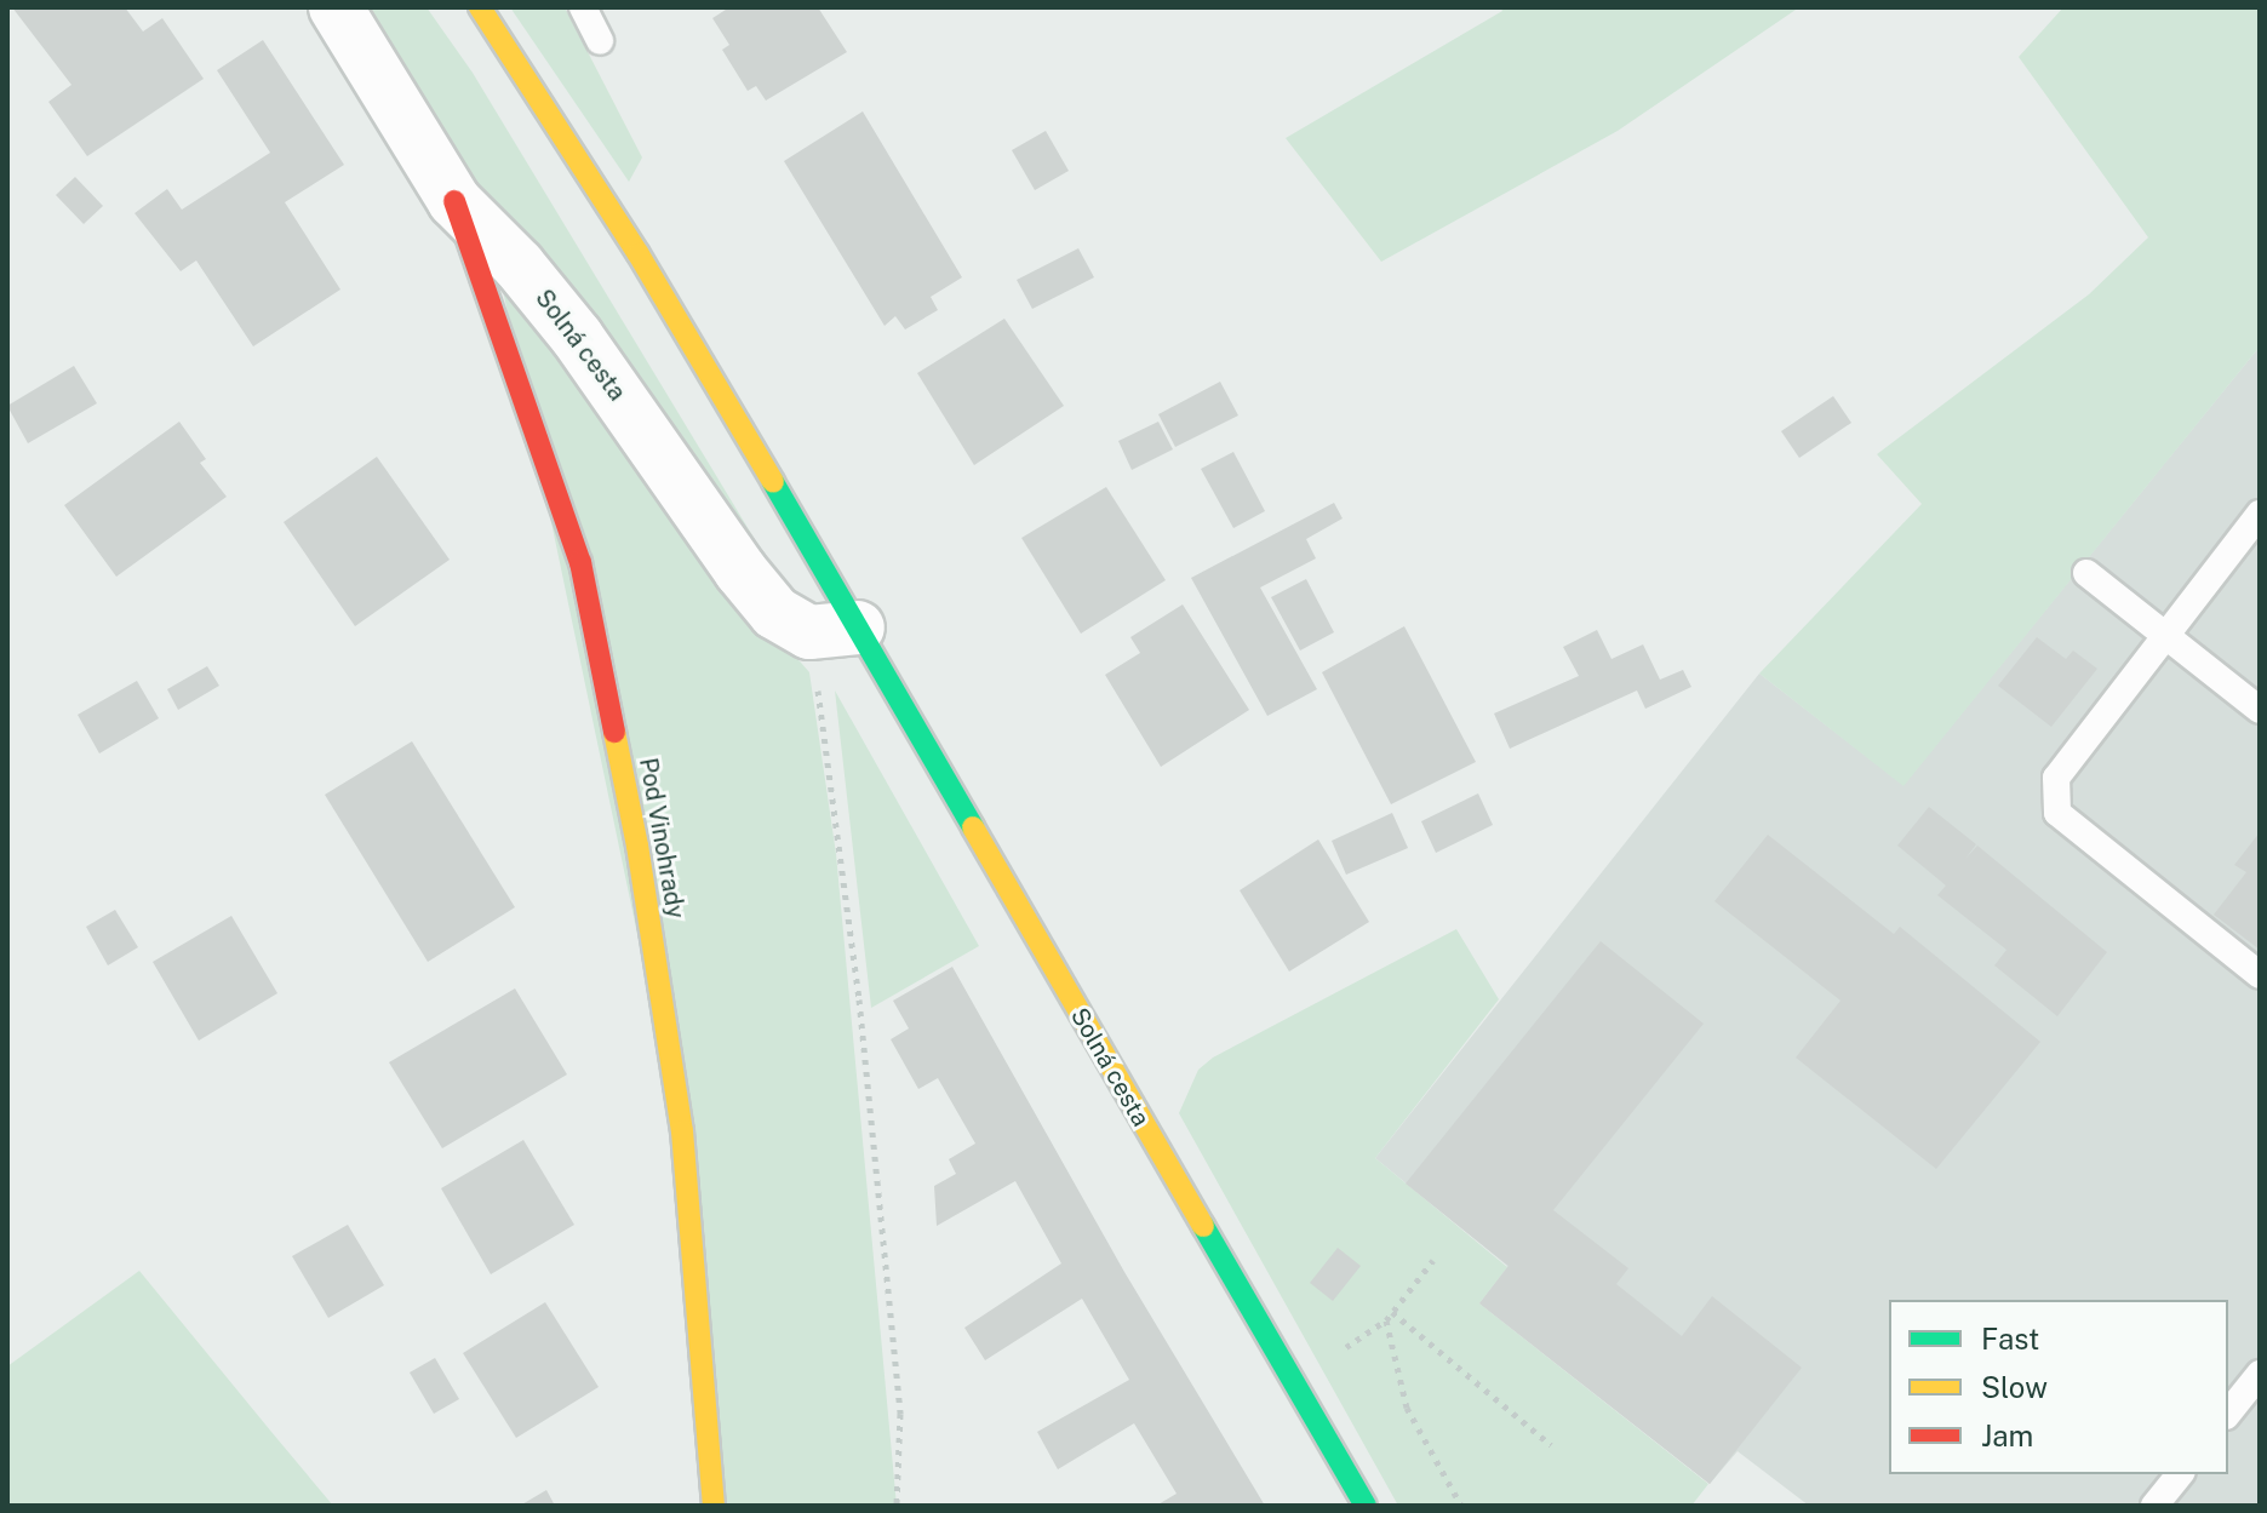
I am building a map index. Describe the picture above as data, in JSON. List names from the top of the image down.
{
  "streets": {
    "street": ["Solná cesta", "Pod Vinohrady"]
  },
  "crossings": [
    ["Solná cesta", "Pod Vinohrady"]
  ],
  "legend": ["Fast", "Slow", "Jam"]
}
